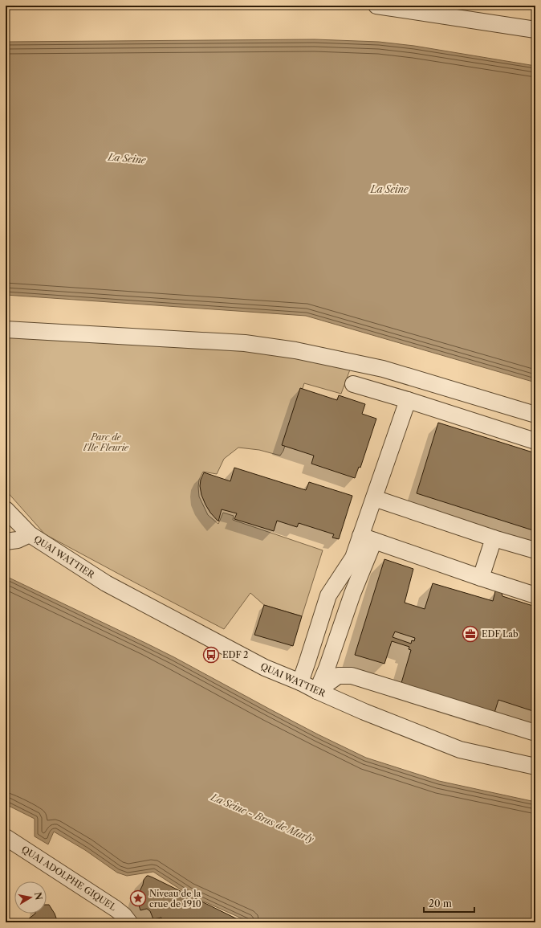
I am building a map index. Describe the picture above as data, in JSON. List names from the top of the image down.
{
  "streets": {
    "street": ["QUAI WATTIER", "QUAI ADOLPHE GIQUEL"]
  },
  "water": ["La Seine", "La Seine - Bras de Marly"],
  "parks": ["Parc de l'Île Fleurie"],
  "places": {
    "office": ["EDF Lab"],
    "bus stop": ["EDF 2"],
    "place": ["Niveau de la crue de 1910"]
  },
  "scale_bar": "20 m",
  "north": "right"
}
